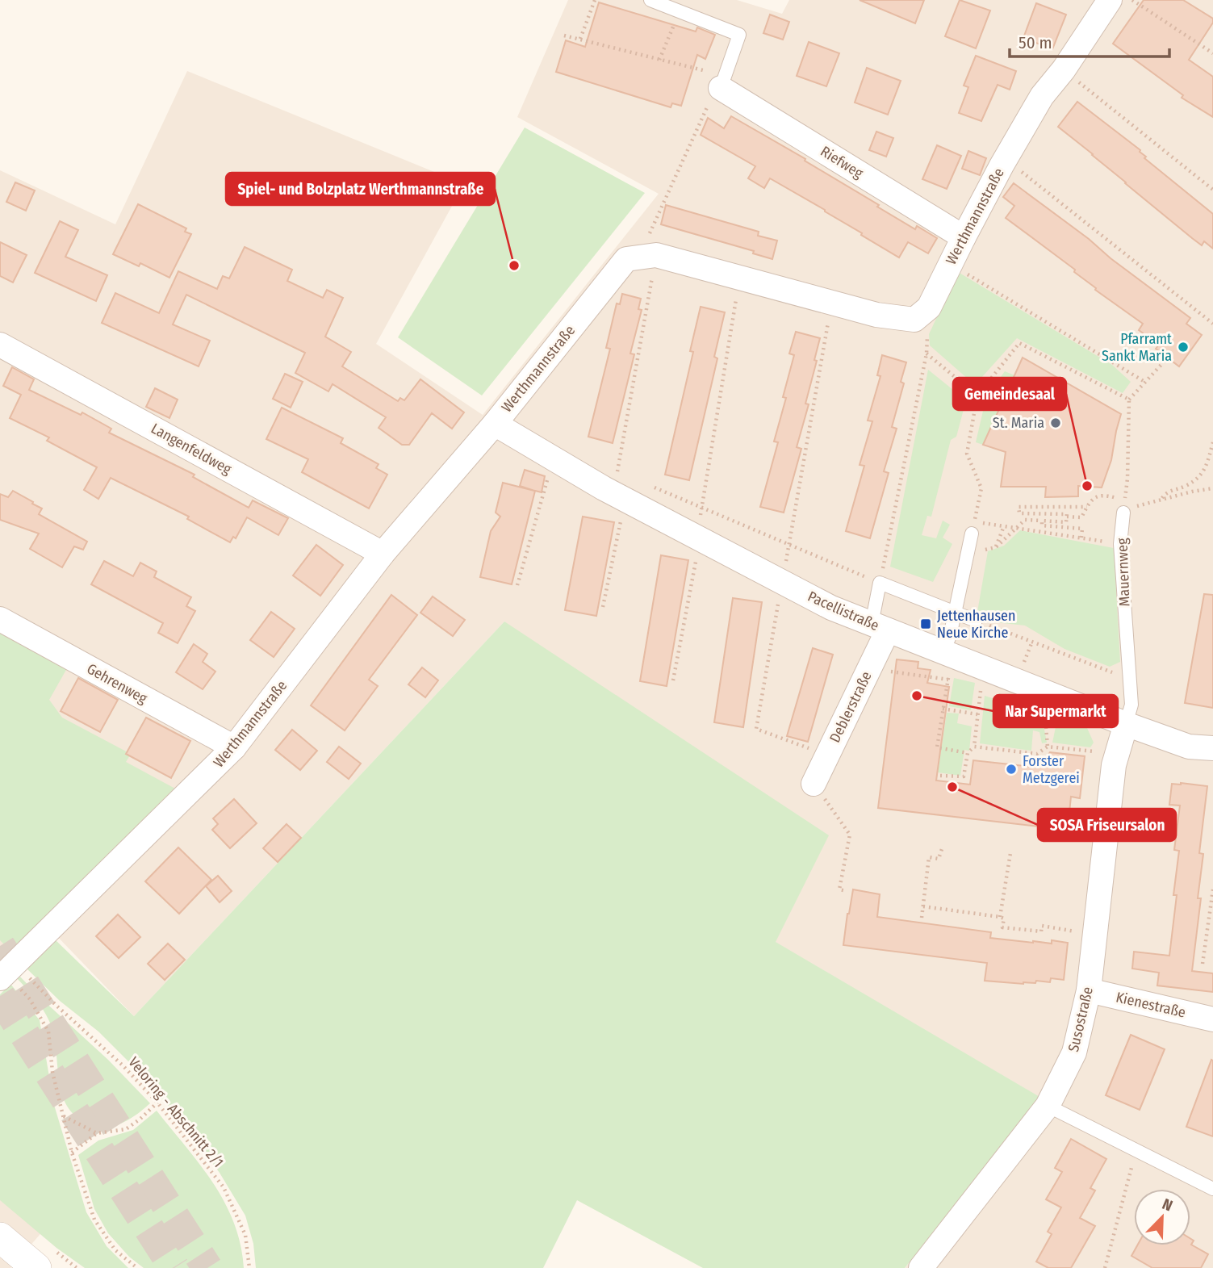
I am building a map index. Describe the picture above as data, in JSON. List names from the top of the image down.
{
  "streets": {
    "street": [
      "Riefweg",
      "Werthmannstraße",
      "Langenfeldweg",
      "Pacellistraße",
      "Gehrenweg",
      "Deblerstraße",
      "Kienestraße",
      "Susostraße"
    ],
    "lane": ["Mauernweg"],
    "path": ["Veloring - Abschnitt 2/1"]
  },
  "crossings": [
    ["Riefweg", "Werthmannstraße"],
    ["Werthmannstraße", "Langenfeldweg"],
    ["Werthmannstraße", "Pacellistraße"],
    ["Werthmannstraße", "Gehrenweg"],
    ["Mauernweg", "Pacellistraße"],
    ["Mauernweg", "Susostraße"],
    ["Pacellistraße", "Deblerstraße"],
    ["Pacellistraße", "Susostraße"],
    ["Kienestraße", "Susostraße"]
  ],
  "places": {
    "other": [
      "Spiel- und Bolzplatz Werthmannstraße",
      "Pfarramt Sankt Maria",
      "St. Maria",
      "Gemeindesaal",
      "Nar Supermarkt",
      "Forster Metzgerei",
      "SOSA Friseursalon"
    ],
    "transit": ["Jettenhausen Neue Kirche"]
  },
  "scale_bar": "50 m",
  "north": "top right"
}
